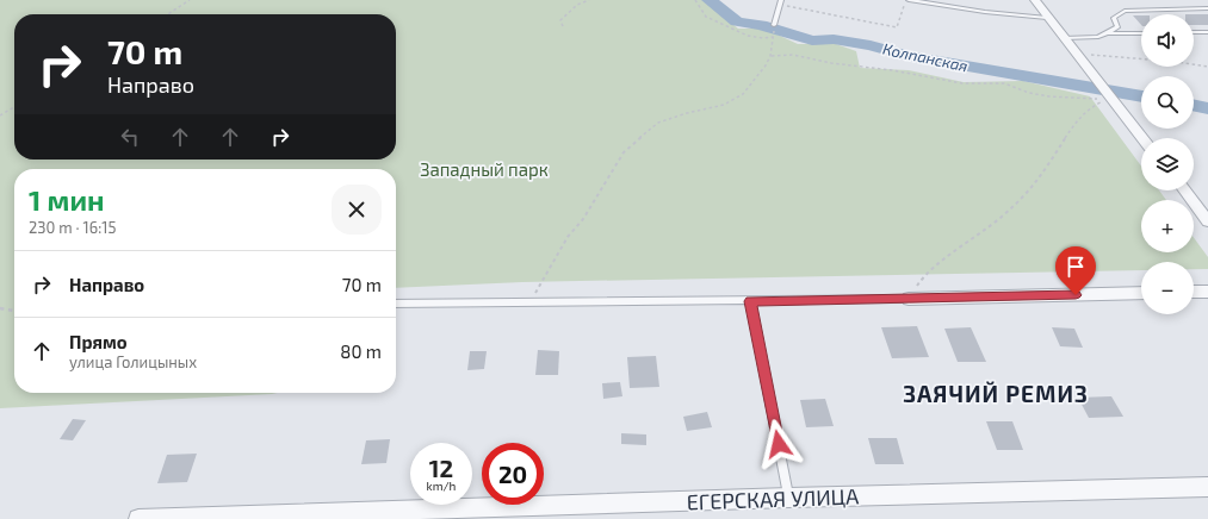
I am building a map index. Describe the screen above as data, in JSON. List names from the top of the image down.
{
  "streets": {
    "street": ["ЕГЕРСКАЯ УЛИЦА"]
  },
  "districts": ["ЗАЯЧИЙ РЕМИЗ"],
  "water": ["Колпанская"],
  "parks": ["Западный парк"],
  "page": {
    "map_buttons": ["+", "−"],
    "turn": ["70 m", "Направо"],
    "heading": ["1 мин", "230 m · 16:15"],
    "list": [
      {
        "name": "Направо",
        "value": "70 m"
      },
      {
        "name": "Прямо",
        "note": "улица Голицыных",
        "value": "80 m"
      }
    ],
    "speed": "12 km/h",
    "limit": "20"
  }
}
